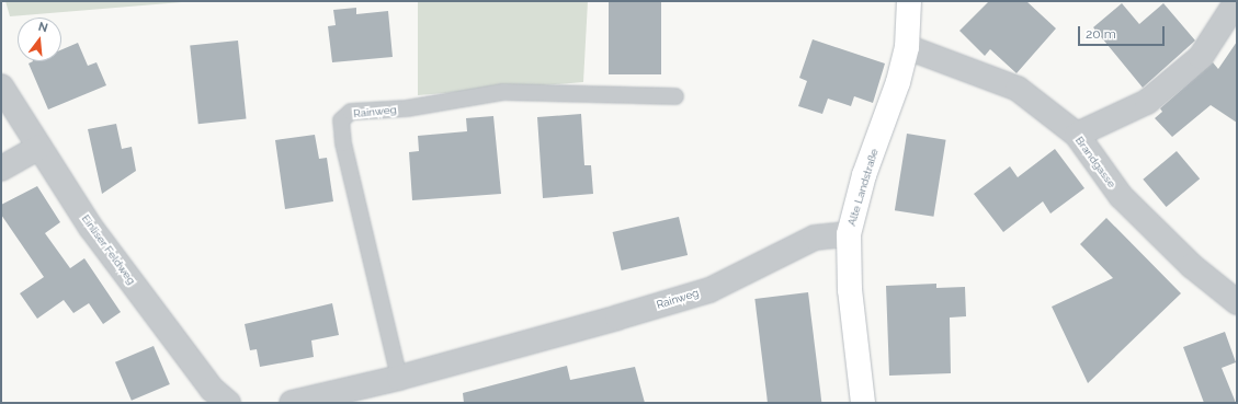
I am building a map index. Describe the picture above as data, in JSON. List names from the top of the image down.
{
  "streets": {
    "main road": ["Alte Landstraße"],
    "street": ["Rainweg", "Brandgasse", "Einliser Feldweg"]
  },
  "crossings": [
    ["Rainweg", "Alte Landstraße"],
    ["Brandgasse", "Alte Landstraße"]
  ],
  "scale_bar": "20 m",
  "north": "top"
}
